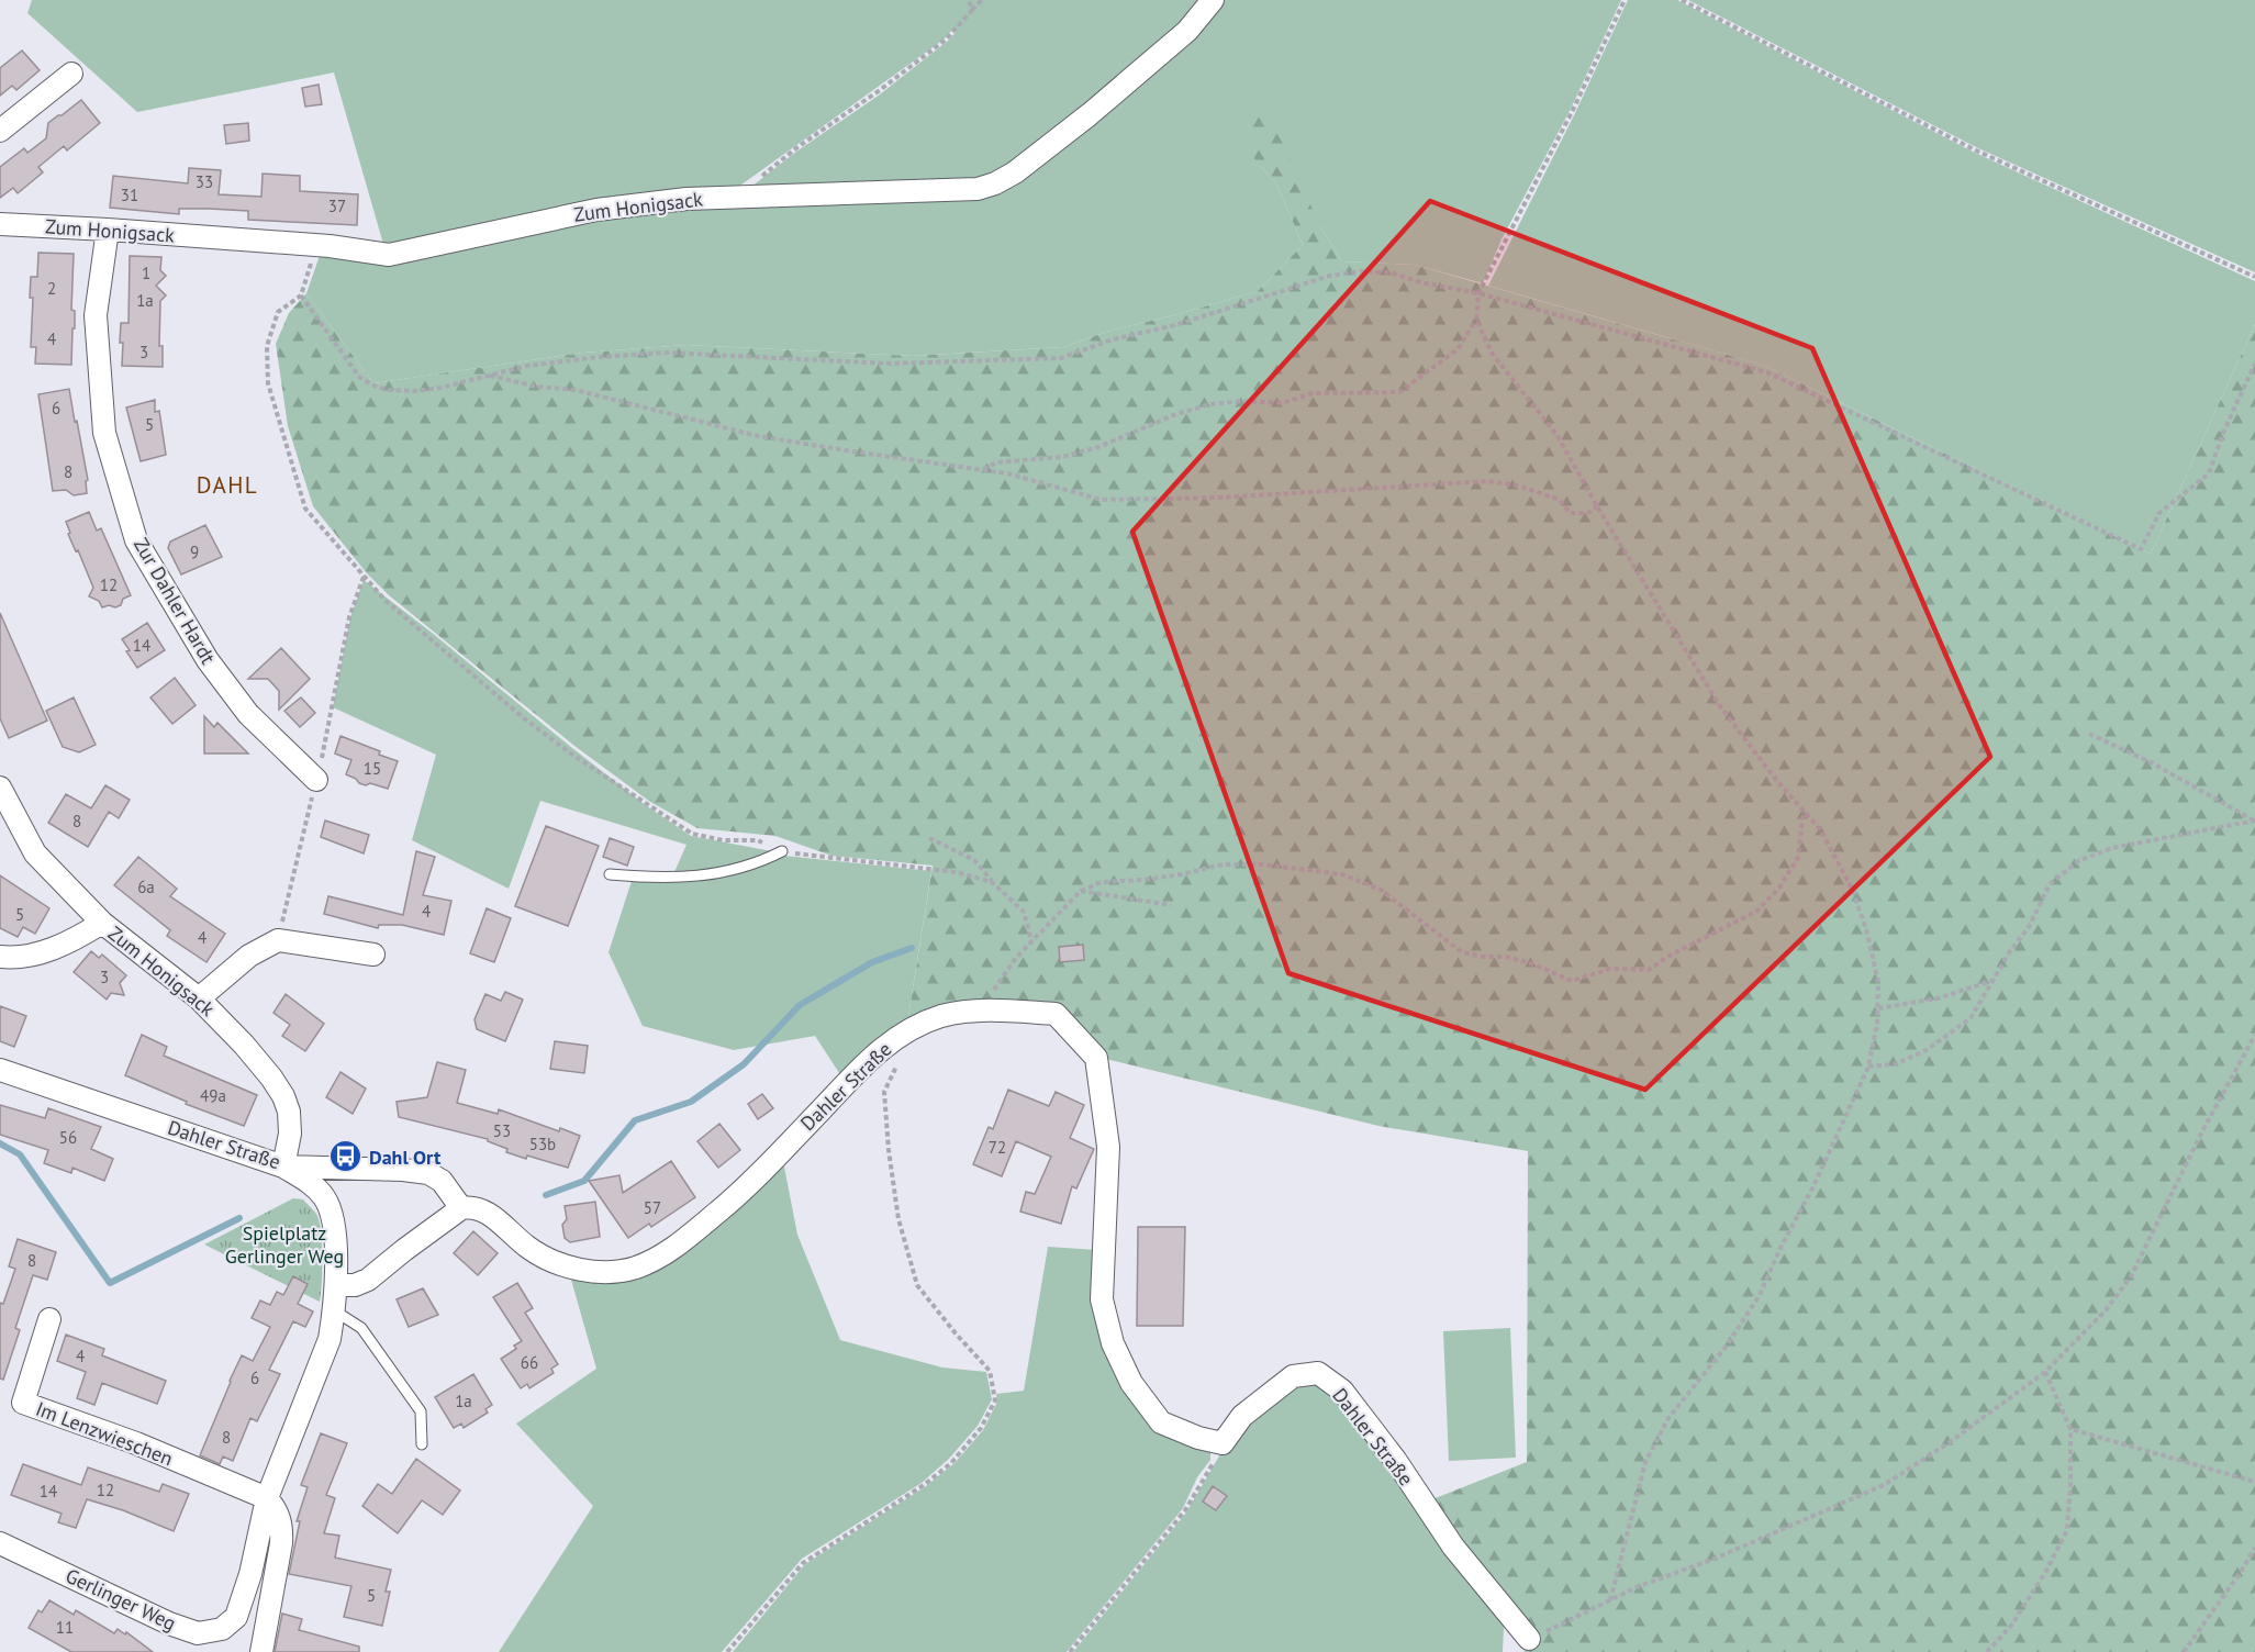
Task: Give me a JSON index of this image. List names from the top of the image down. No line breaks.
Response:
{"streets":{"street":["Zum Honigsack","Zur Dahler Hardt","Dahler Straße","Im Lenzwieschen","Gerlinger Weg"]},"crossings":[["Zum Honigsack","Zur Dahler Hardt"],["Zum Honigsack","Dahler Straße"],["Zum Honigsack","Gerlinger Weg"],["Dahler Straße","Gerlinger Weg"],["Im Lenzwieschen","Gerlinger Weg"]],"districts":["DAHL"],"parks":["Spielplatz Gerlinger Weg"],"places":{"bus stop":["Dahl Ort"]},"house_numbers":["33","31","37","1","2","1a","4","3","6","5","8","9","12","14","15","8","6a","4","5","4","3","49a","53","56","53b","72","57","8","4","66","6","1a","8","12","14","5","11"]}
